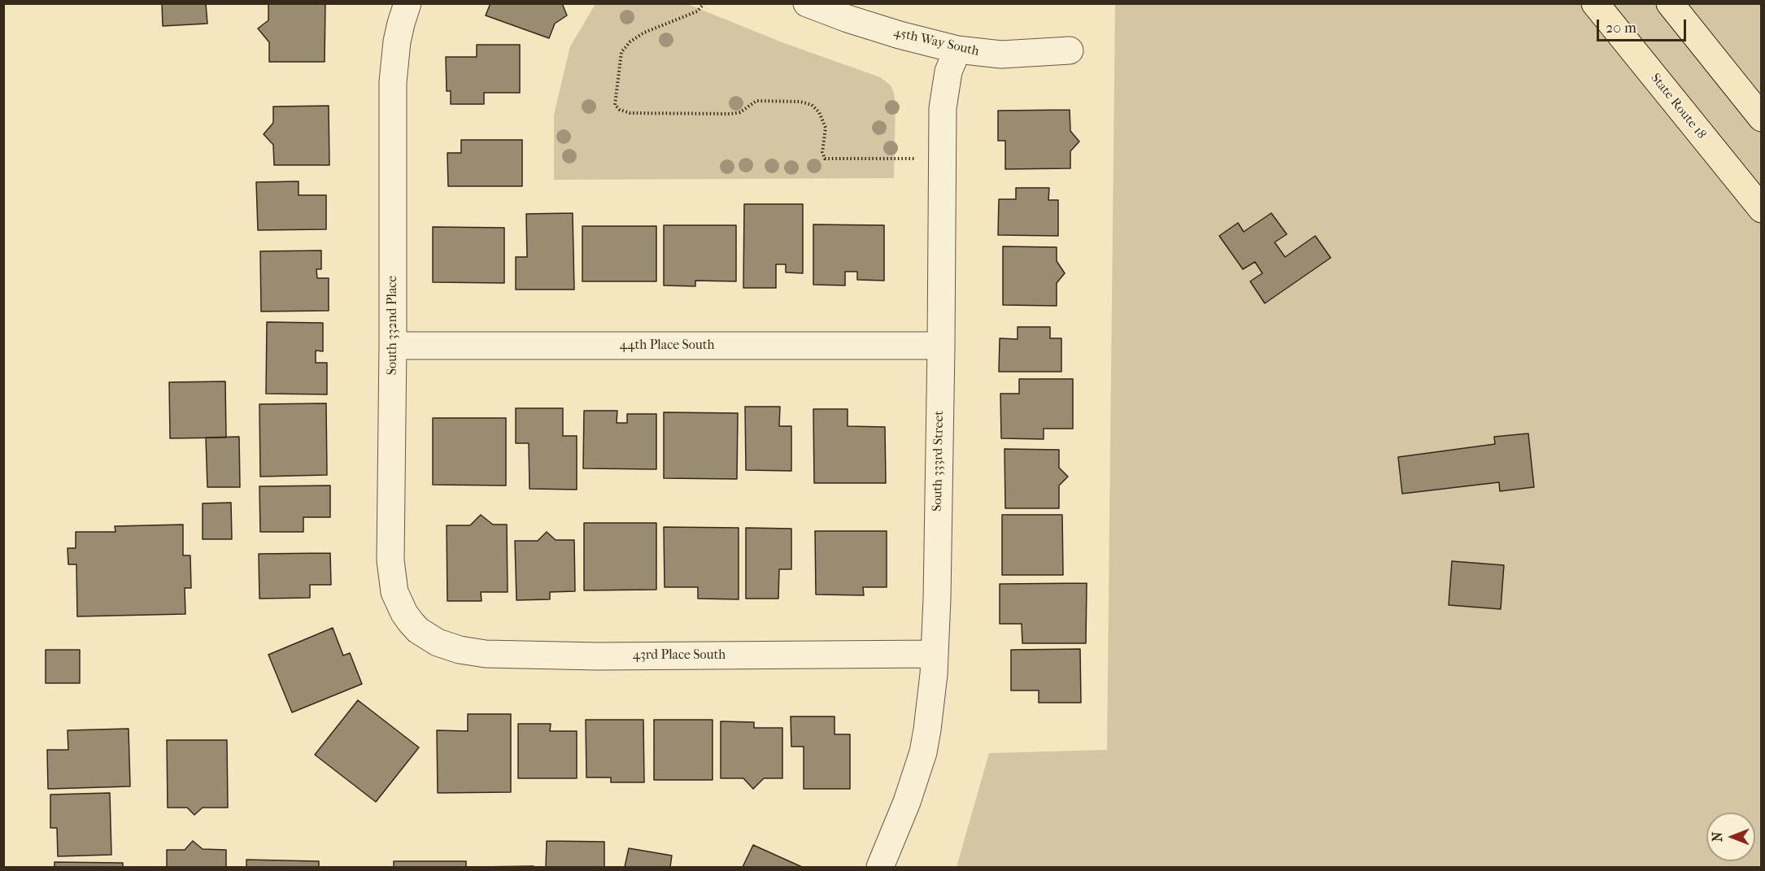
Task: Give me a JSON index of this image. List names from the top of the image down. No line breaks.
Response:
{"streets":{"highway":["State Route 18"],"street":["45th Way South","South 332nd Place","44th Place South","South 333rd Street","43rd Place South"]},"crossings":[["45th Way South","South 333rd Street"],["South 332nd Place","44th Place South"],["South 332nd Place","43rd Place South"],["44th Place South","South 333rd Street"],["South 333rd Street","43rd Place South"]],"scale_bar":"20 m","north":"left"}
